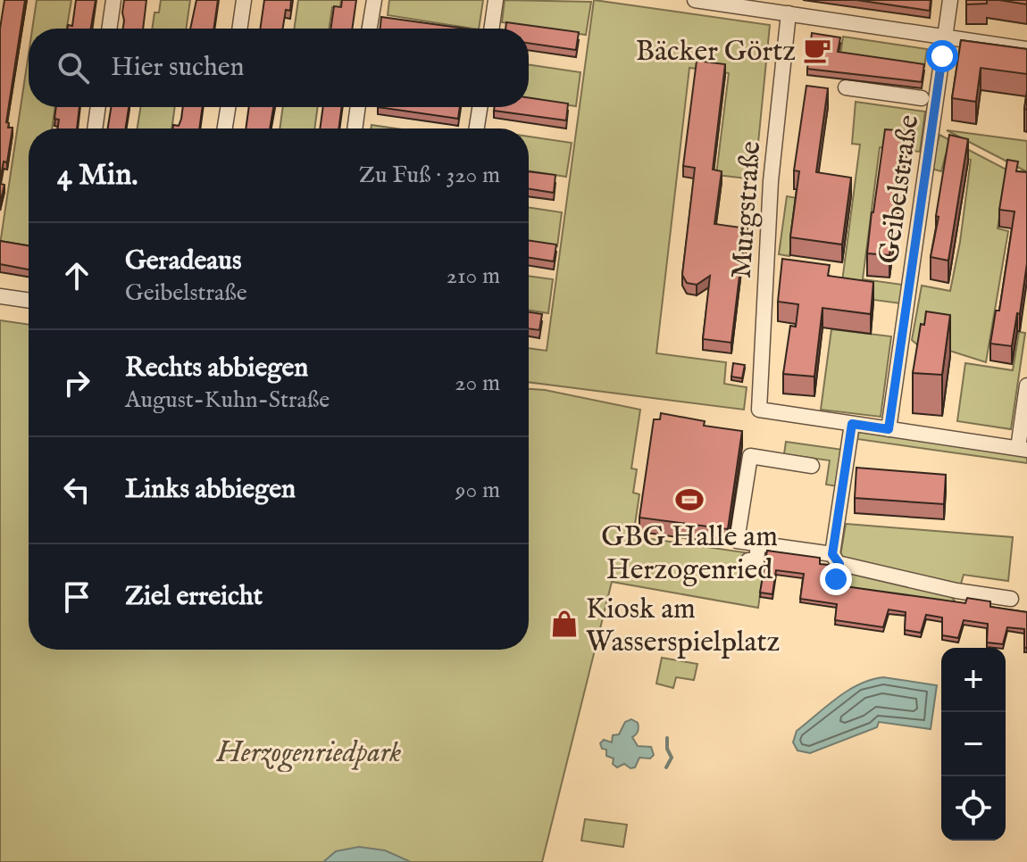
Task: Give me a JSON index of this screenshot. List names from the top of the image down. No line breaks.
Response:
{"streets":{"street":["Geibelstraße","Murgstraße"]},"parks":["Herzogenriedpark"],"places":{"cafe":["Bäcker Görtz"],"sports":["GBG Halle am Herzogenried"],"shop":["Kiosk am Wasserspielplatz"]},"page":{"search":"Hier suchen","heading":["4 Min.","Zu Fuß · 320 m"],"list":[["Geradeaus","Geibelstraße","210 m"],["Rechts abbiegen","August-Kuhn-Straße","20 m"],["Links abbiegen","90 m"],"Ziel erreicht"],"map_buttons":["+","−"]}}
